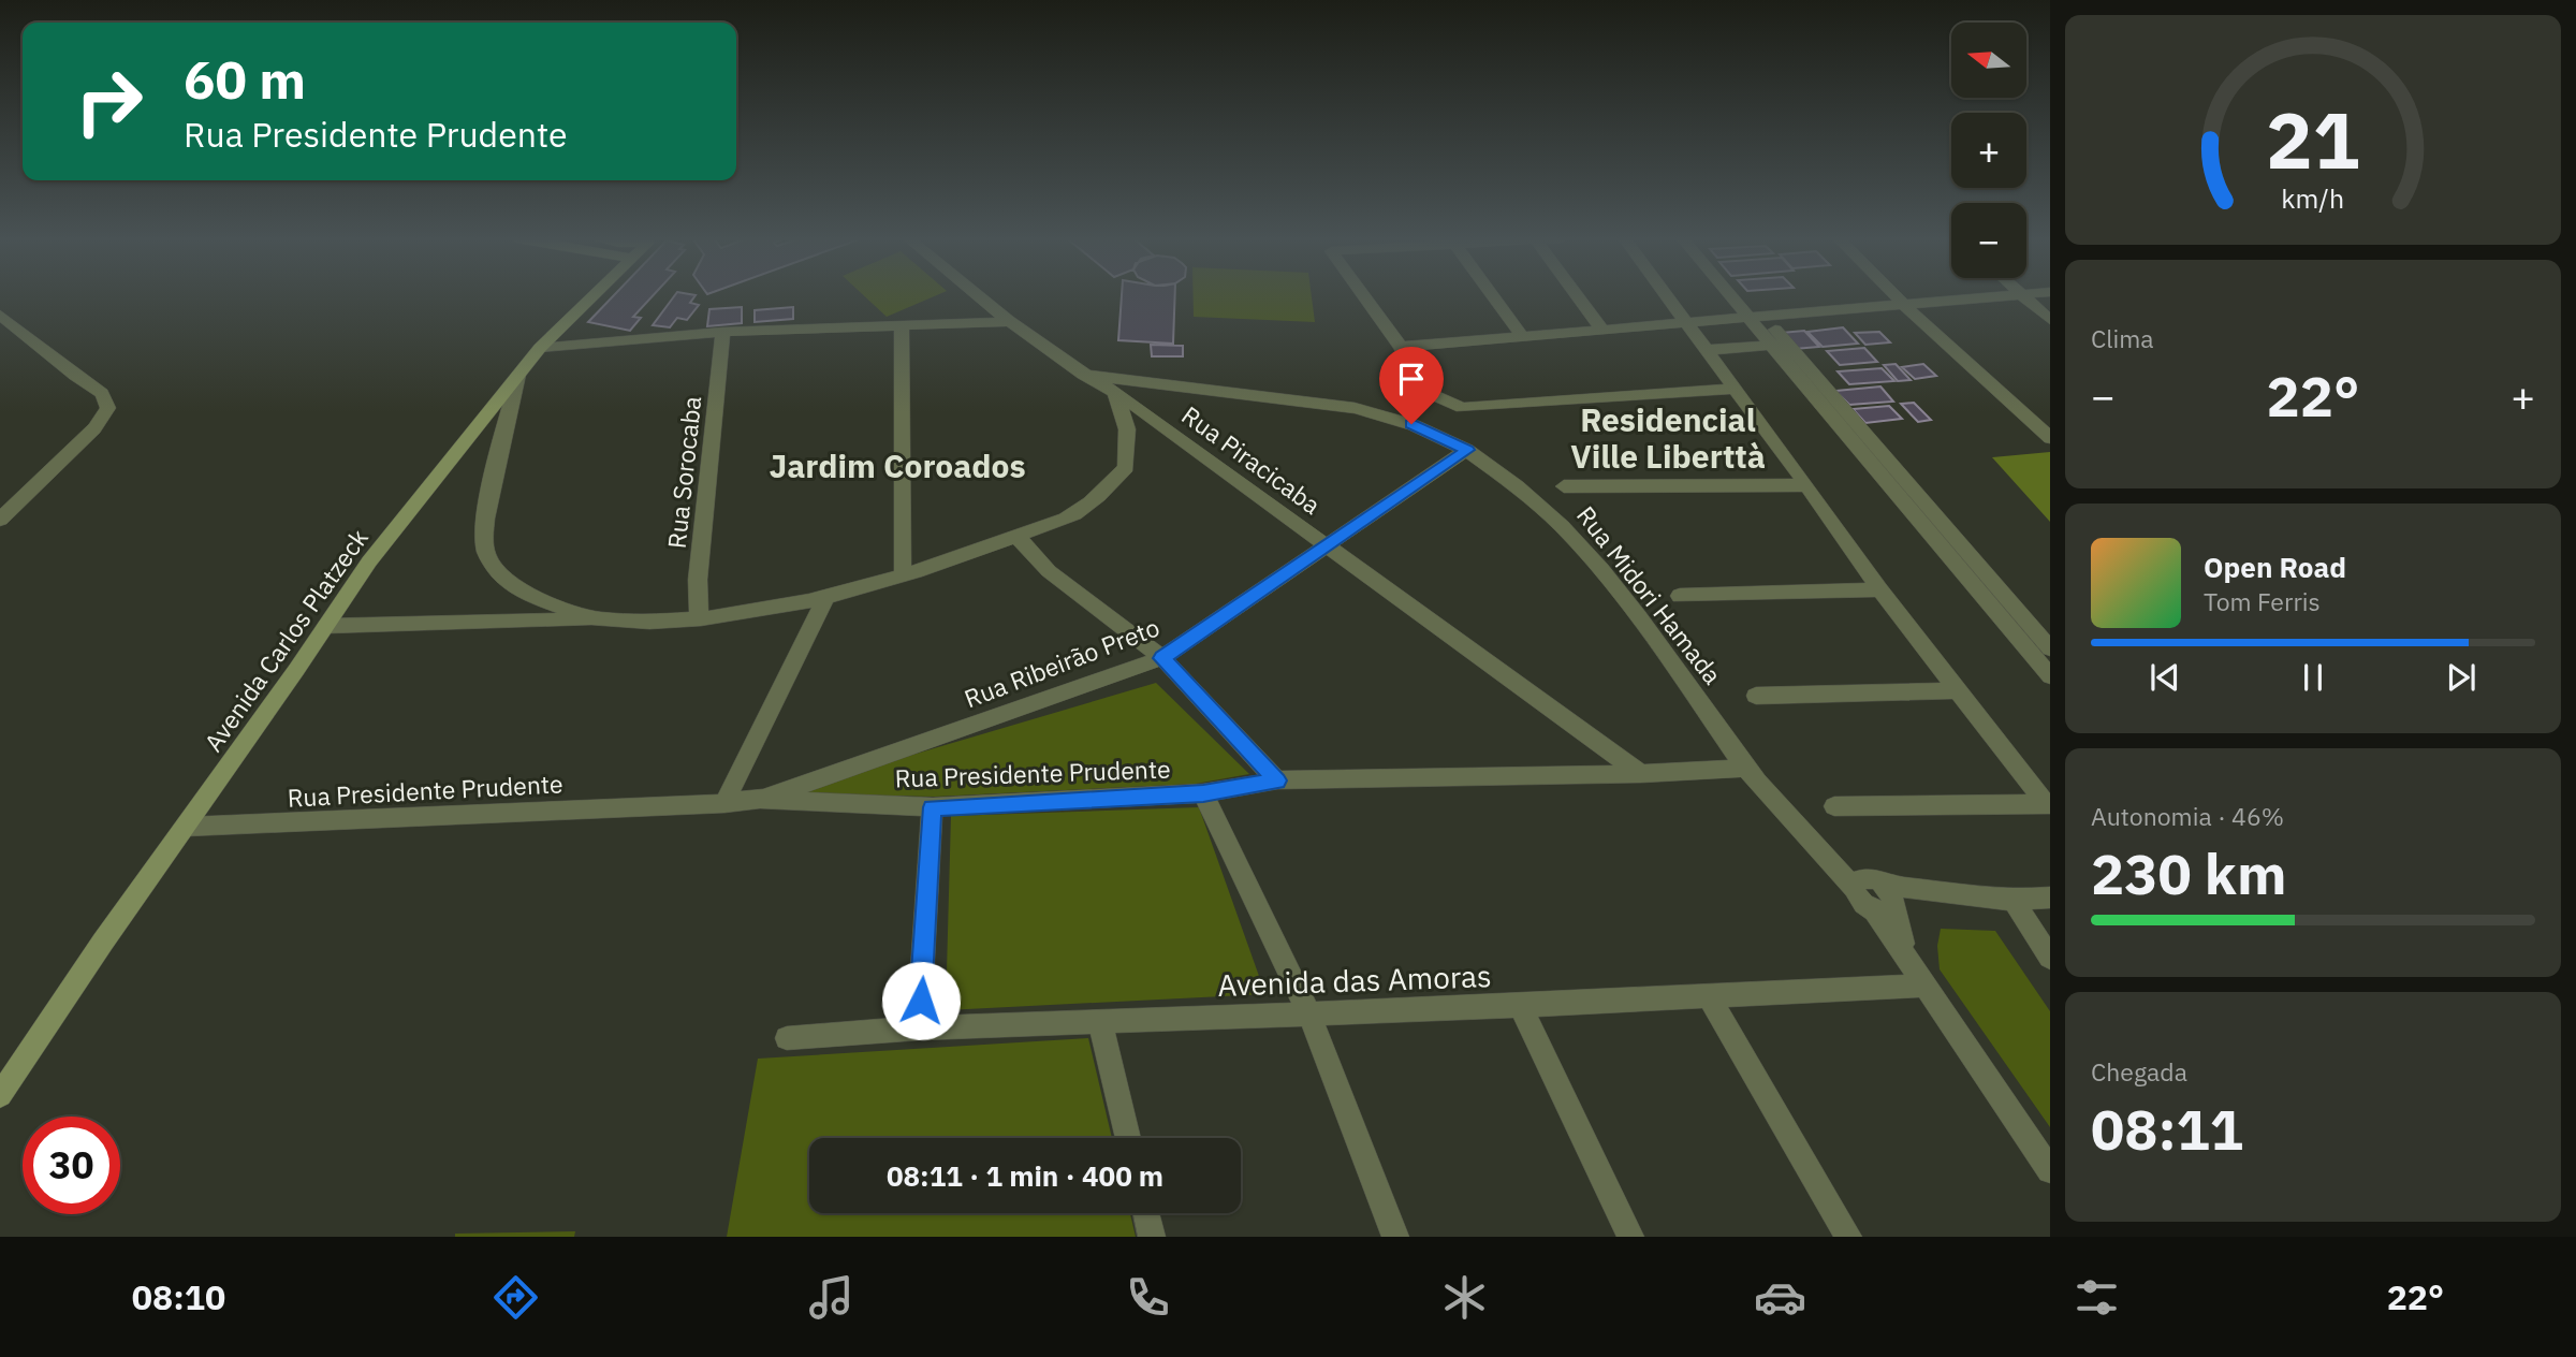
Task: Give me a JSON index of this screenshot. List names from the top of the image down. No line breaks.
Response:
{"streets":{"main road":["Avenida Carlos Platzeck"],"street":["Rua Piracicaba","Rua Sorocaba","Rua Midori Hamada","Rua Ribeirão Preto","Rua Presidente Prudente","Avenida das Amoras"]},"crossings":[["Rua Piracicaba","Rua Midori Hamada"],["Rua Piracicaba","Rua Ribeirão Preto"],["Rua Piracicaba","Rua Presidente Prudente"],["Rua Midori Hamada","Rua Ribeirão Preto"],["Rua Midori Hamada","Rua Presidente Prudente"],["Rua Midori Hamada","Avenida das Amoras"],["Avenida Carlos Platzeck","Rua Presidente Prudente"],["Rua Ribeirão Preto","Rua Presidente Prudente"]],"districts":["Residencial Ville Liberttà","Jardim Coroados"],"north":"left","page":{"map_buttons":["+","−"],"turn":["60 m","Rua Presidente Prudente"],"tile":["Clima",["Autonomia · 46%","230 km"],["Chegada","08:11"]],"heat":["−","22°","+"],"song":["Open Road","Tom Ferris"],"limit":"30","trip":"08:11 · 1 min · 400 m","tabs":["08:10","22°"],"gauge":["21","km/h"]}}
